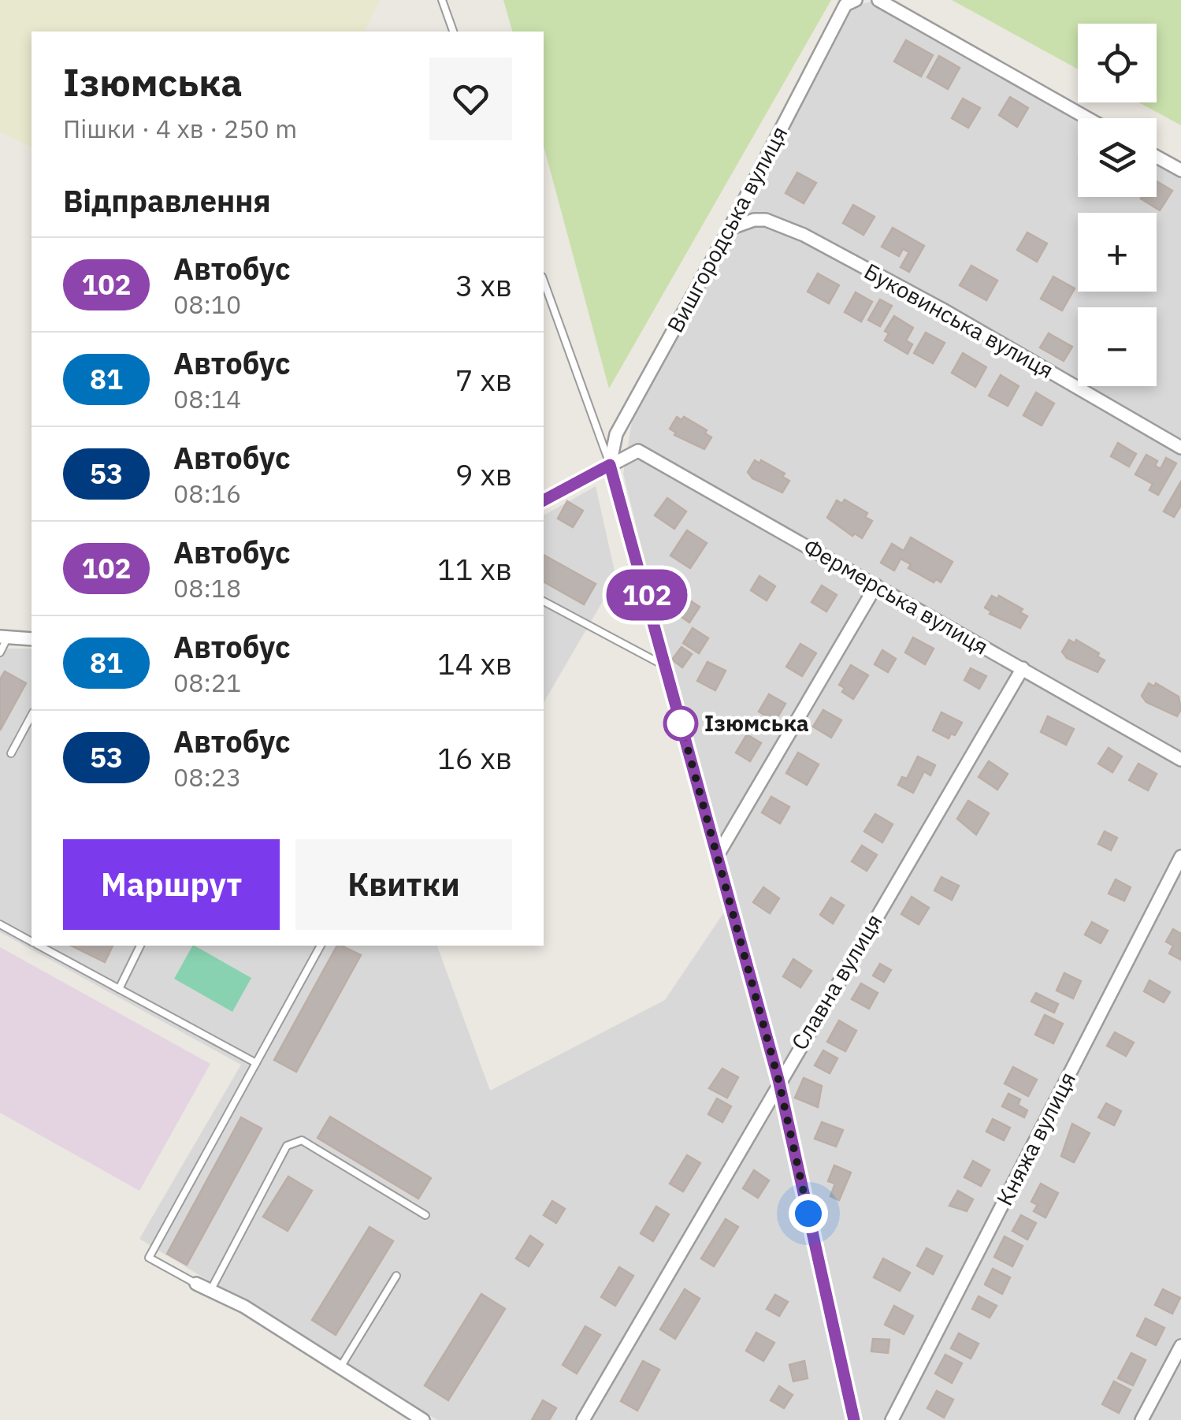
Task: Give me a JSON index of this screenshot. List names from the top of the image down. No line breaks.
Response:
{"streets":{"street":["Вишгородська вулиця","Буковинська вулиця","Фермерська вулиця","Славна вулиця","Княжа вулиця"]},"crossings":[["Вишгородська вулиця","Буковинська вулиця"],["Вишгородська вулиця","Фермерська вулиця"],["Фермерська вулиця","Славна вулиця"]],"places":["Ізюмська"],"lines":["bus line 102"],"page":{"on_map":"102","map_buttons":["+","−"],"heading":[["Ізюмська","Пішки · 4 хв · 250 m"],"Відправлення"],"list":[{"mark":"102","name":"Автобус","note":"08:10","value":"3 хв"},{"mark":"81","name":"Автобус","note":"08:14","value":"7 хв"},{"mark":"53","name":"Автобус","note":"08:16","value":"9 хв"},{"mark":"102","name":"Автобус","note":"08:18","value":"11 хв"},{"mark":"81","name":"Автобус","note":"08:21","value":"14 хв"},{"mark":"53","name":"Автобус","note":"08:23","value":"16 хв"}],"buttons":["Маршрут","Квитки"]}}
